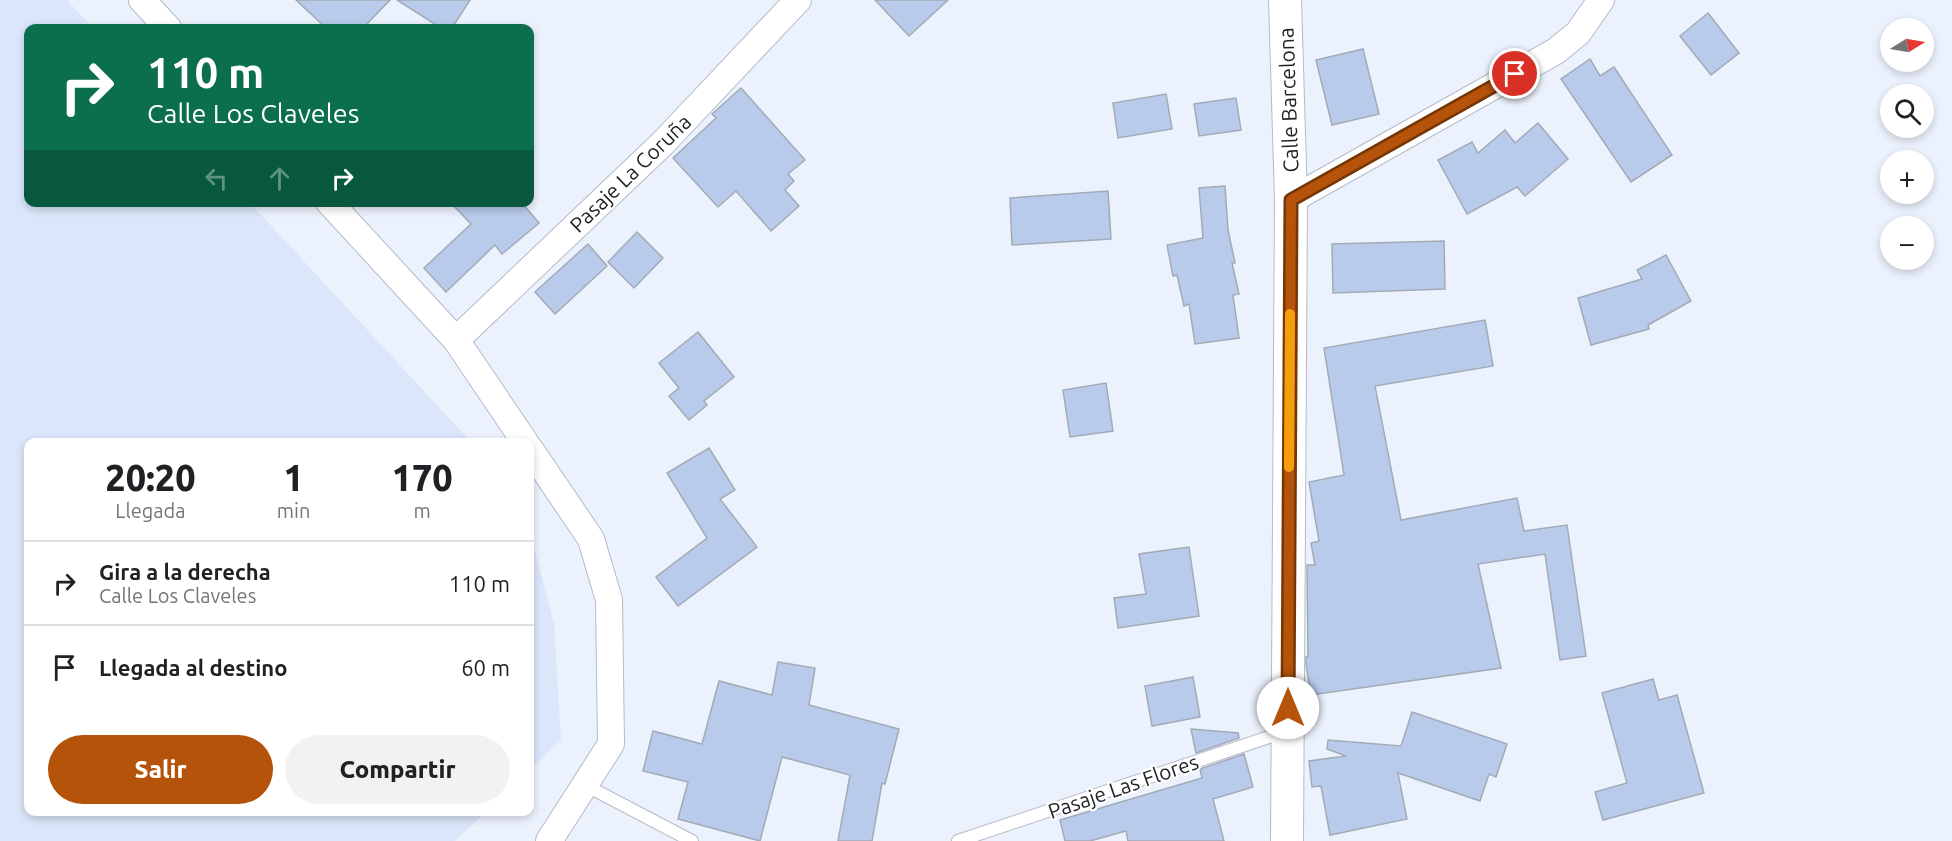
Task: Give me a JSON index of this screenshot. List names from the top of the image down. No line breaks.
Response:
{"streets":{"street":["Calle Barcelona","Pasaje La Coruña"],"lane":["Pasaje Las Flores"]},"crossings":[["Calle Barcelona","Pasaje Las Flores"]],"north":"right","page":{"map_buttons":["+","−"],"turn":["110 m","Calle Los Claveles"],"eta":["20:20","Llegada","1","min","170","m"],"list":[{"name":"Gira a la derecha","note":"Calle Los Claveles","value":"110 m"},{"name":"Llegada al destino","value":"60 m"}],"buttons":["Salir","Compartir"]}}
